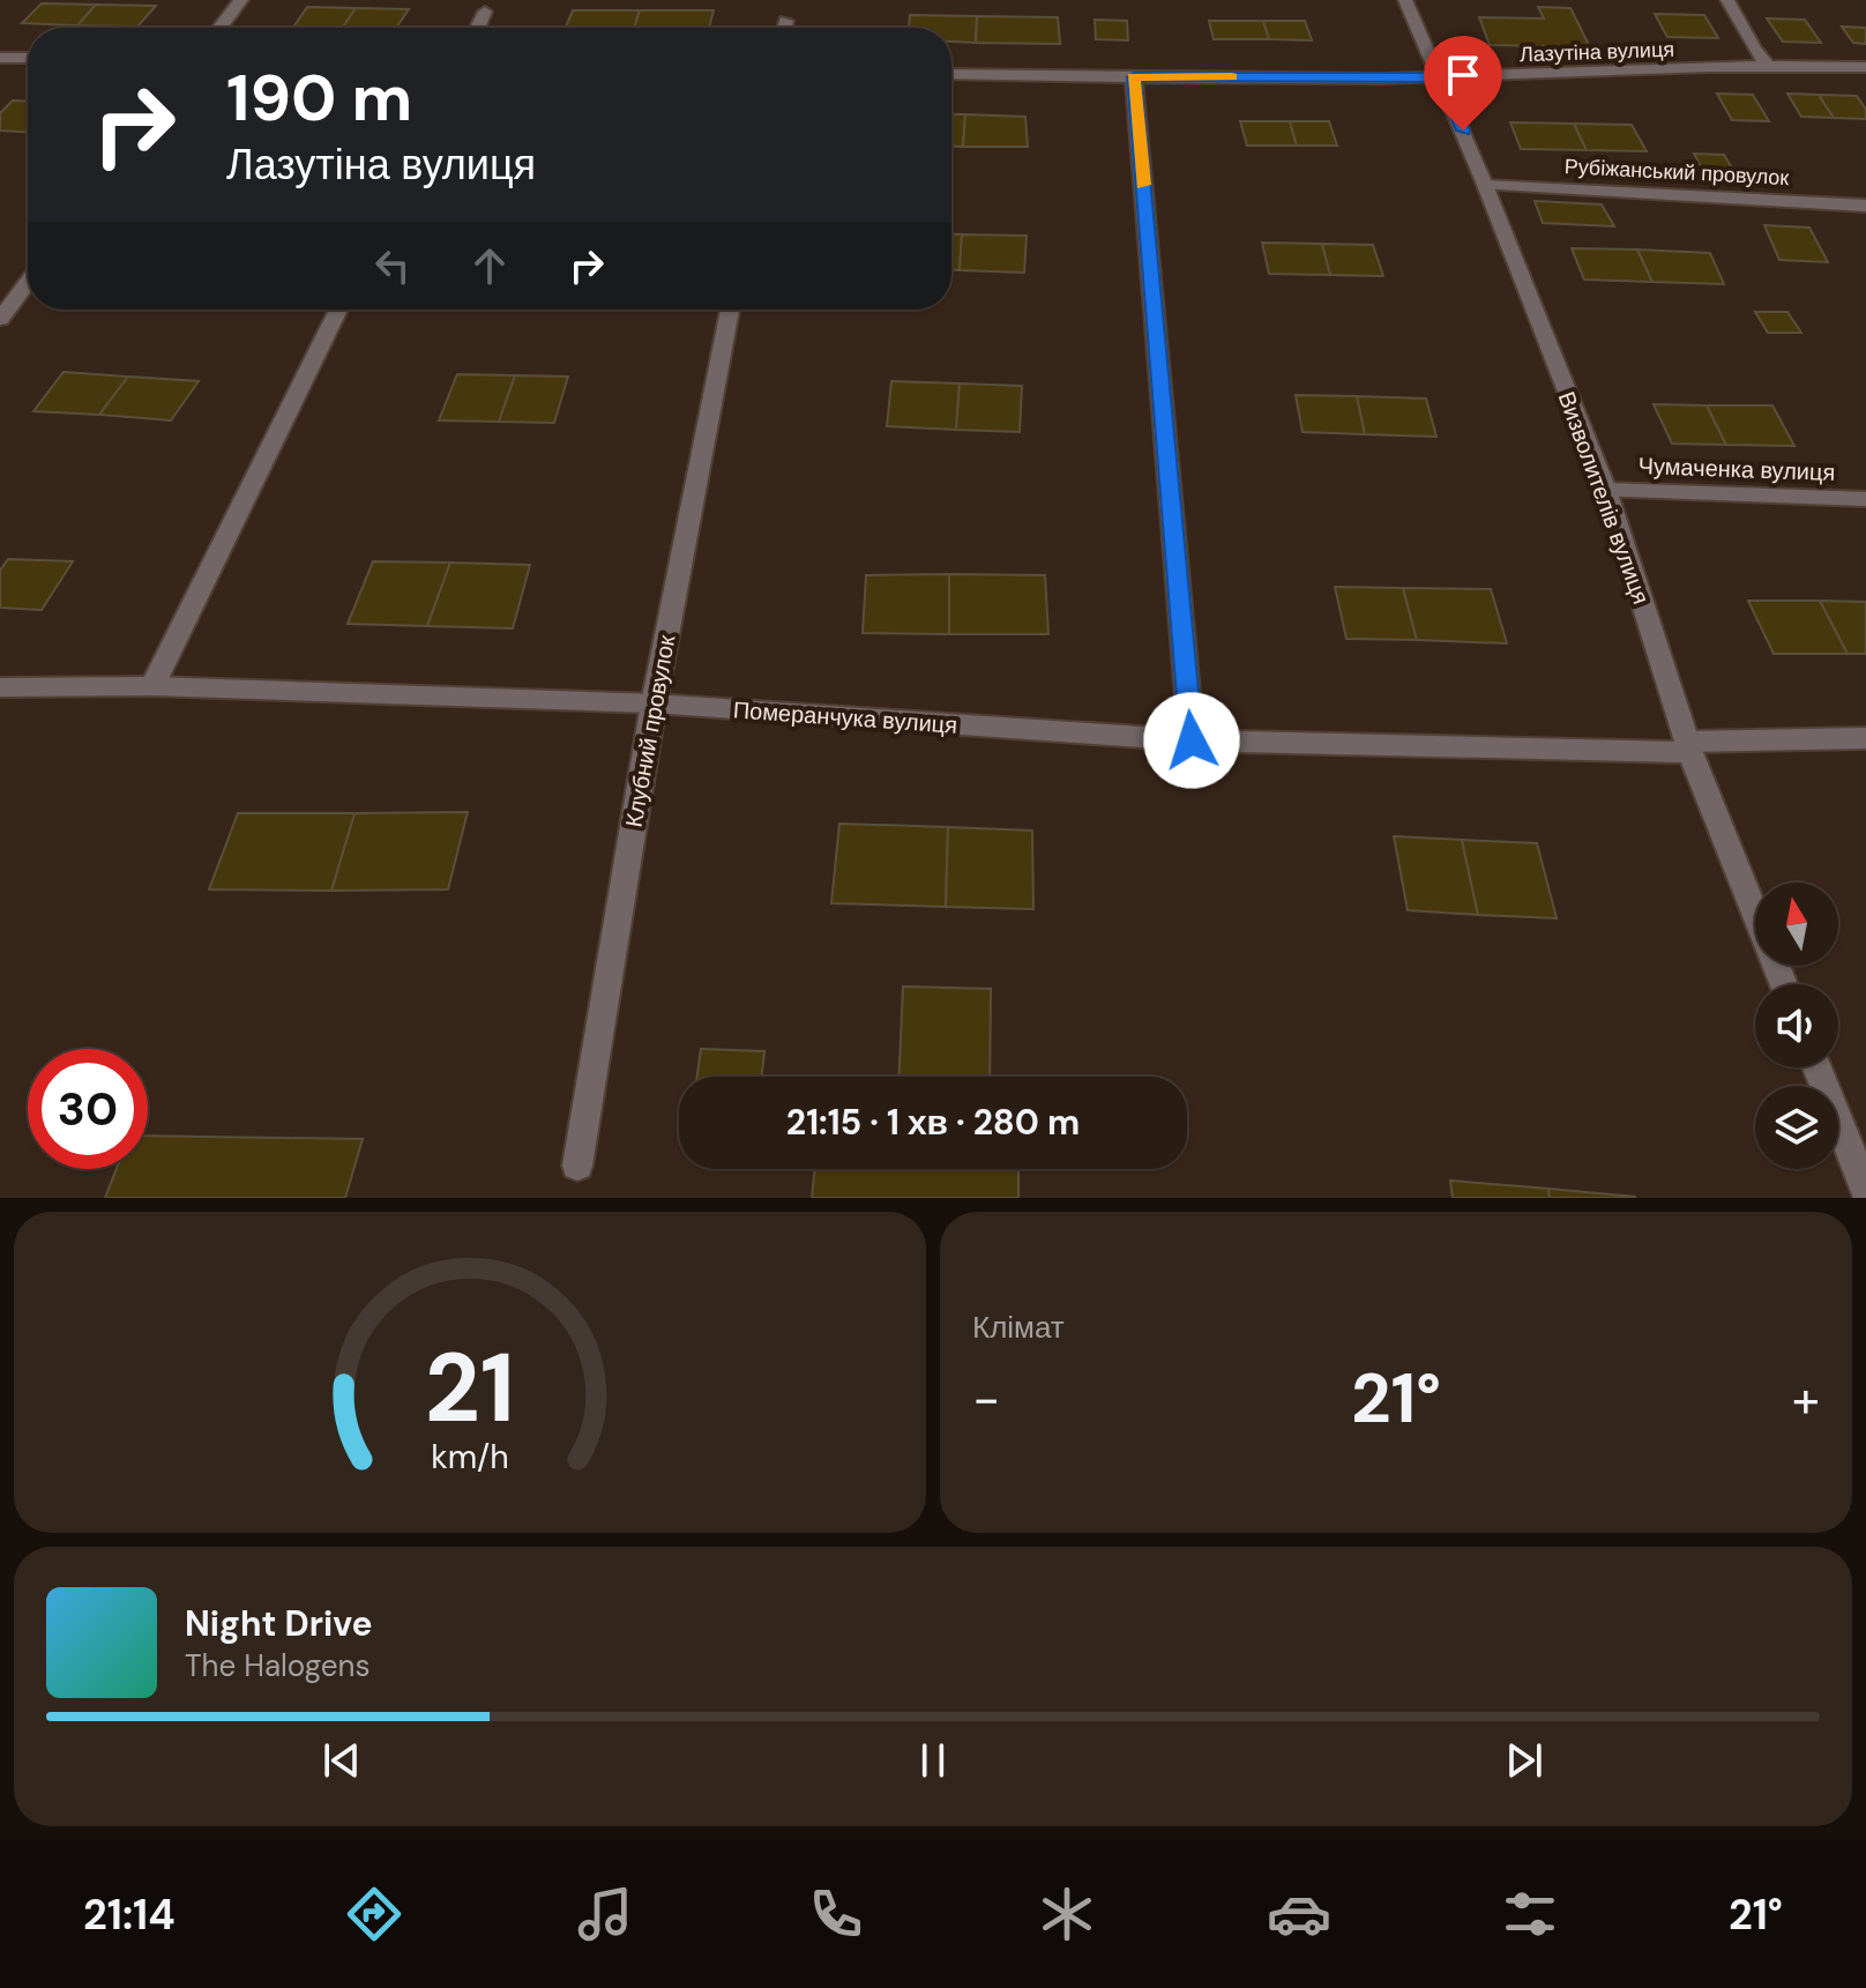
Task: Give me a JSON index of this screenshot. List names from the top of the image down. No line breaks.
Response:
{"streets":{"street":["Лазутіна вулиця","Рубіжанський провулок","Чумаченка вулиця","Визволителів вулиця","Померанчука вулиця","Клубний провулок"]},"crossings":[["Лазутіна вулиця","Визволителів вулиця"],["Рубіжанський провулок","Визволителів вулиця"],["Чумаченка вулиця","Визволителів вулиця"],["Визволителів вулиця","Померанчука вулиця"],["Померанчука вулиця","Клубний провулок"]],"north":"top","page":{"turn":["190 m","Лазутіна вулиця"],"limit":"30","trip":"21:15 · 1 хв · 280 m","tile":"Клімат","heat":["−","21°","+"],"song":["Night Drive","The Halogens"],"tabs":["21:14","21°"],"gauge":["21","km/h"]}}
